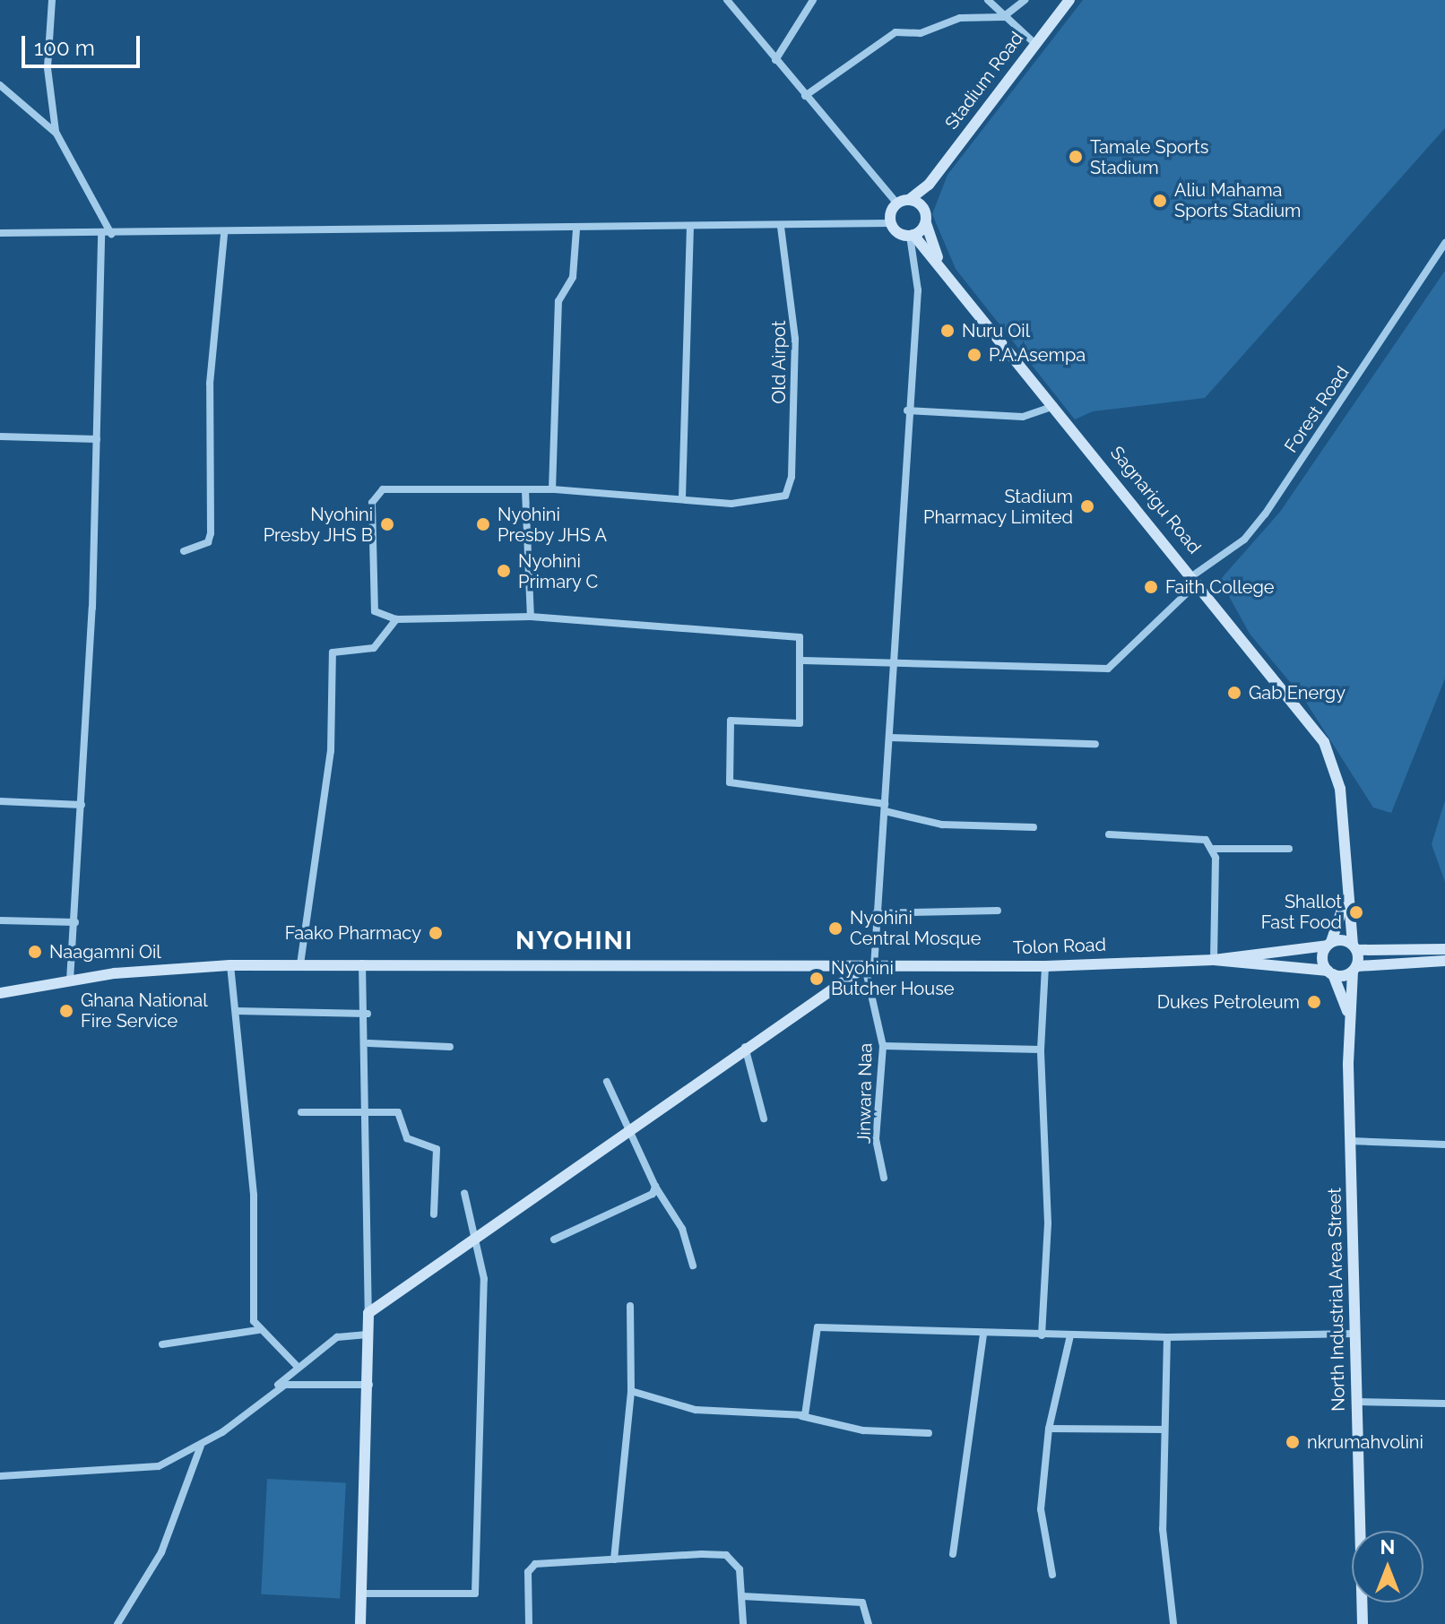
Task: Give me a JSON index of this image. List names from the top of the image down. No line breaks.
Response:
{"streets":{"main road":["Stadium Road","Sagnarigu Road","Tolon Road","North Industrial Area Street"],"street":["Old Airpot","Forest Road","Jinwara Naa"]},"crossings":[["Stadium Road","Sagnarigu Road"],["Stadium Road","Jinwara Naa"],["Forest Road","Sagnarigu Road"],["Forest Road","Jinwara Naa"],["Sagnarigu Road","Jinwara Naa"],["Sagnarigu Road","North Industrial Area Street"],["Tolon Road","Jinwara Naa"]],"districts":["NYOHINI"],"places":["Tamale Sports Stadium","Aliu Mahama Sports Stadium","Nuru Oil","P.A.Asempa","Stadium Pharmacy Limited","Nyohini Presby JHS B","Nyohini Presby JHS A","Nyohini Primary C","Faith College","Gab Energy","Shallot Fast Food","Nyohini Central Mosque","Faako Pharmacy","Naagamni Oil","Nyohini Butcher House","Dukes Petroleum","Ghana National Fire Service","nkrumahvolini"],"scale_bar":"100 m","north":"top"}
